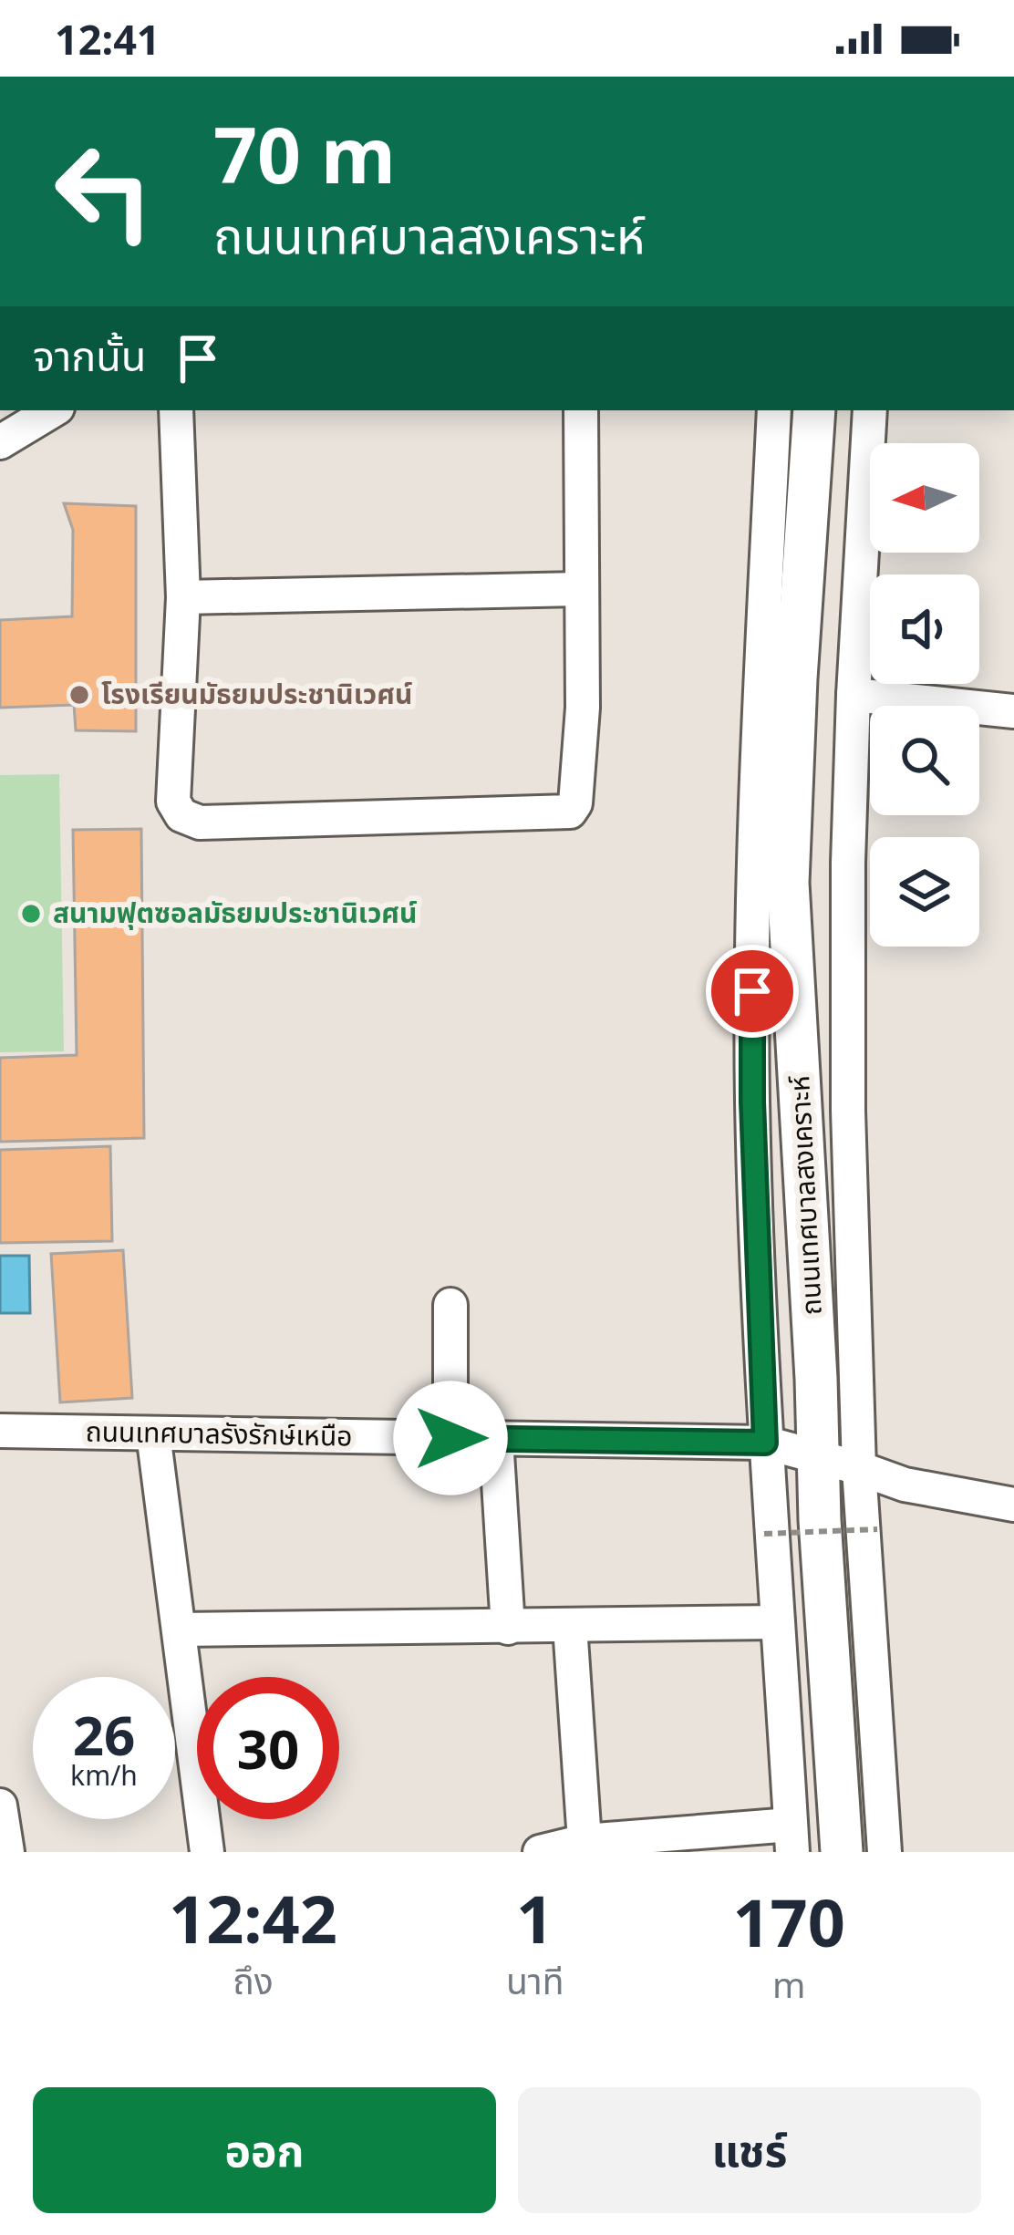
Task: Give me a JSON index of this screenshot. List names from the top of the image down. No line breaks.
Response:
{"streets":{"street":["ถนนเทศบาลสงเคราะห์","ถนนเทศบาลรังรักษ์เหนือ"]},"crossings":[["ถนนเทศบาลสงเคราะห์","ถนนเทศบาลรังรักษ์เหนือ"]],"places":["โรงเรียนมัธยมประชานิเวศน์","สนามฟุตซอลมัธยมประชานิเวศน์"],"north":"left","page":{"status":"12:41","turn":["70 m","ถนนเทศบาลสงเคราะห์"],"then":"จากนั้น","speed":"26 km/h","limit":"30","eta":["12:42","ถึง","1","นาที","170","m"],"buttons":["ออก","แชร์"]}}
